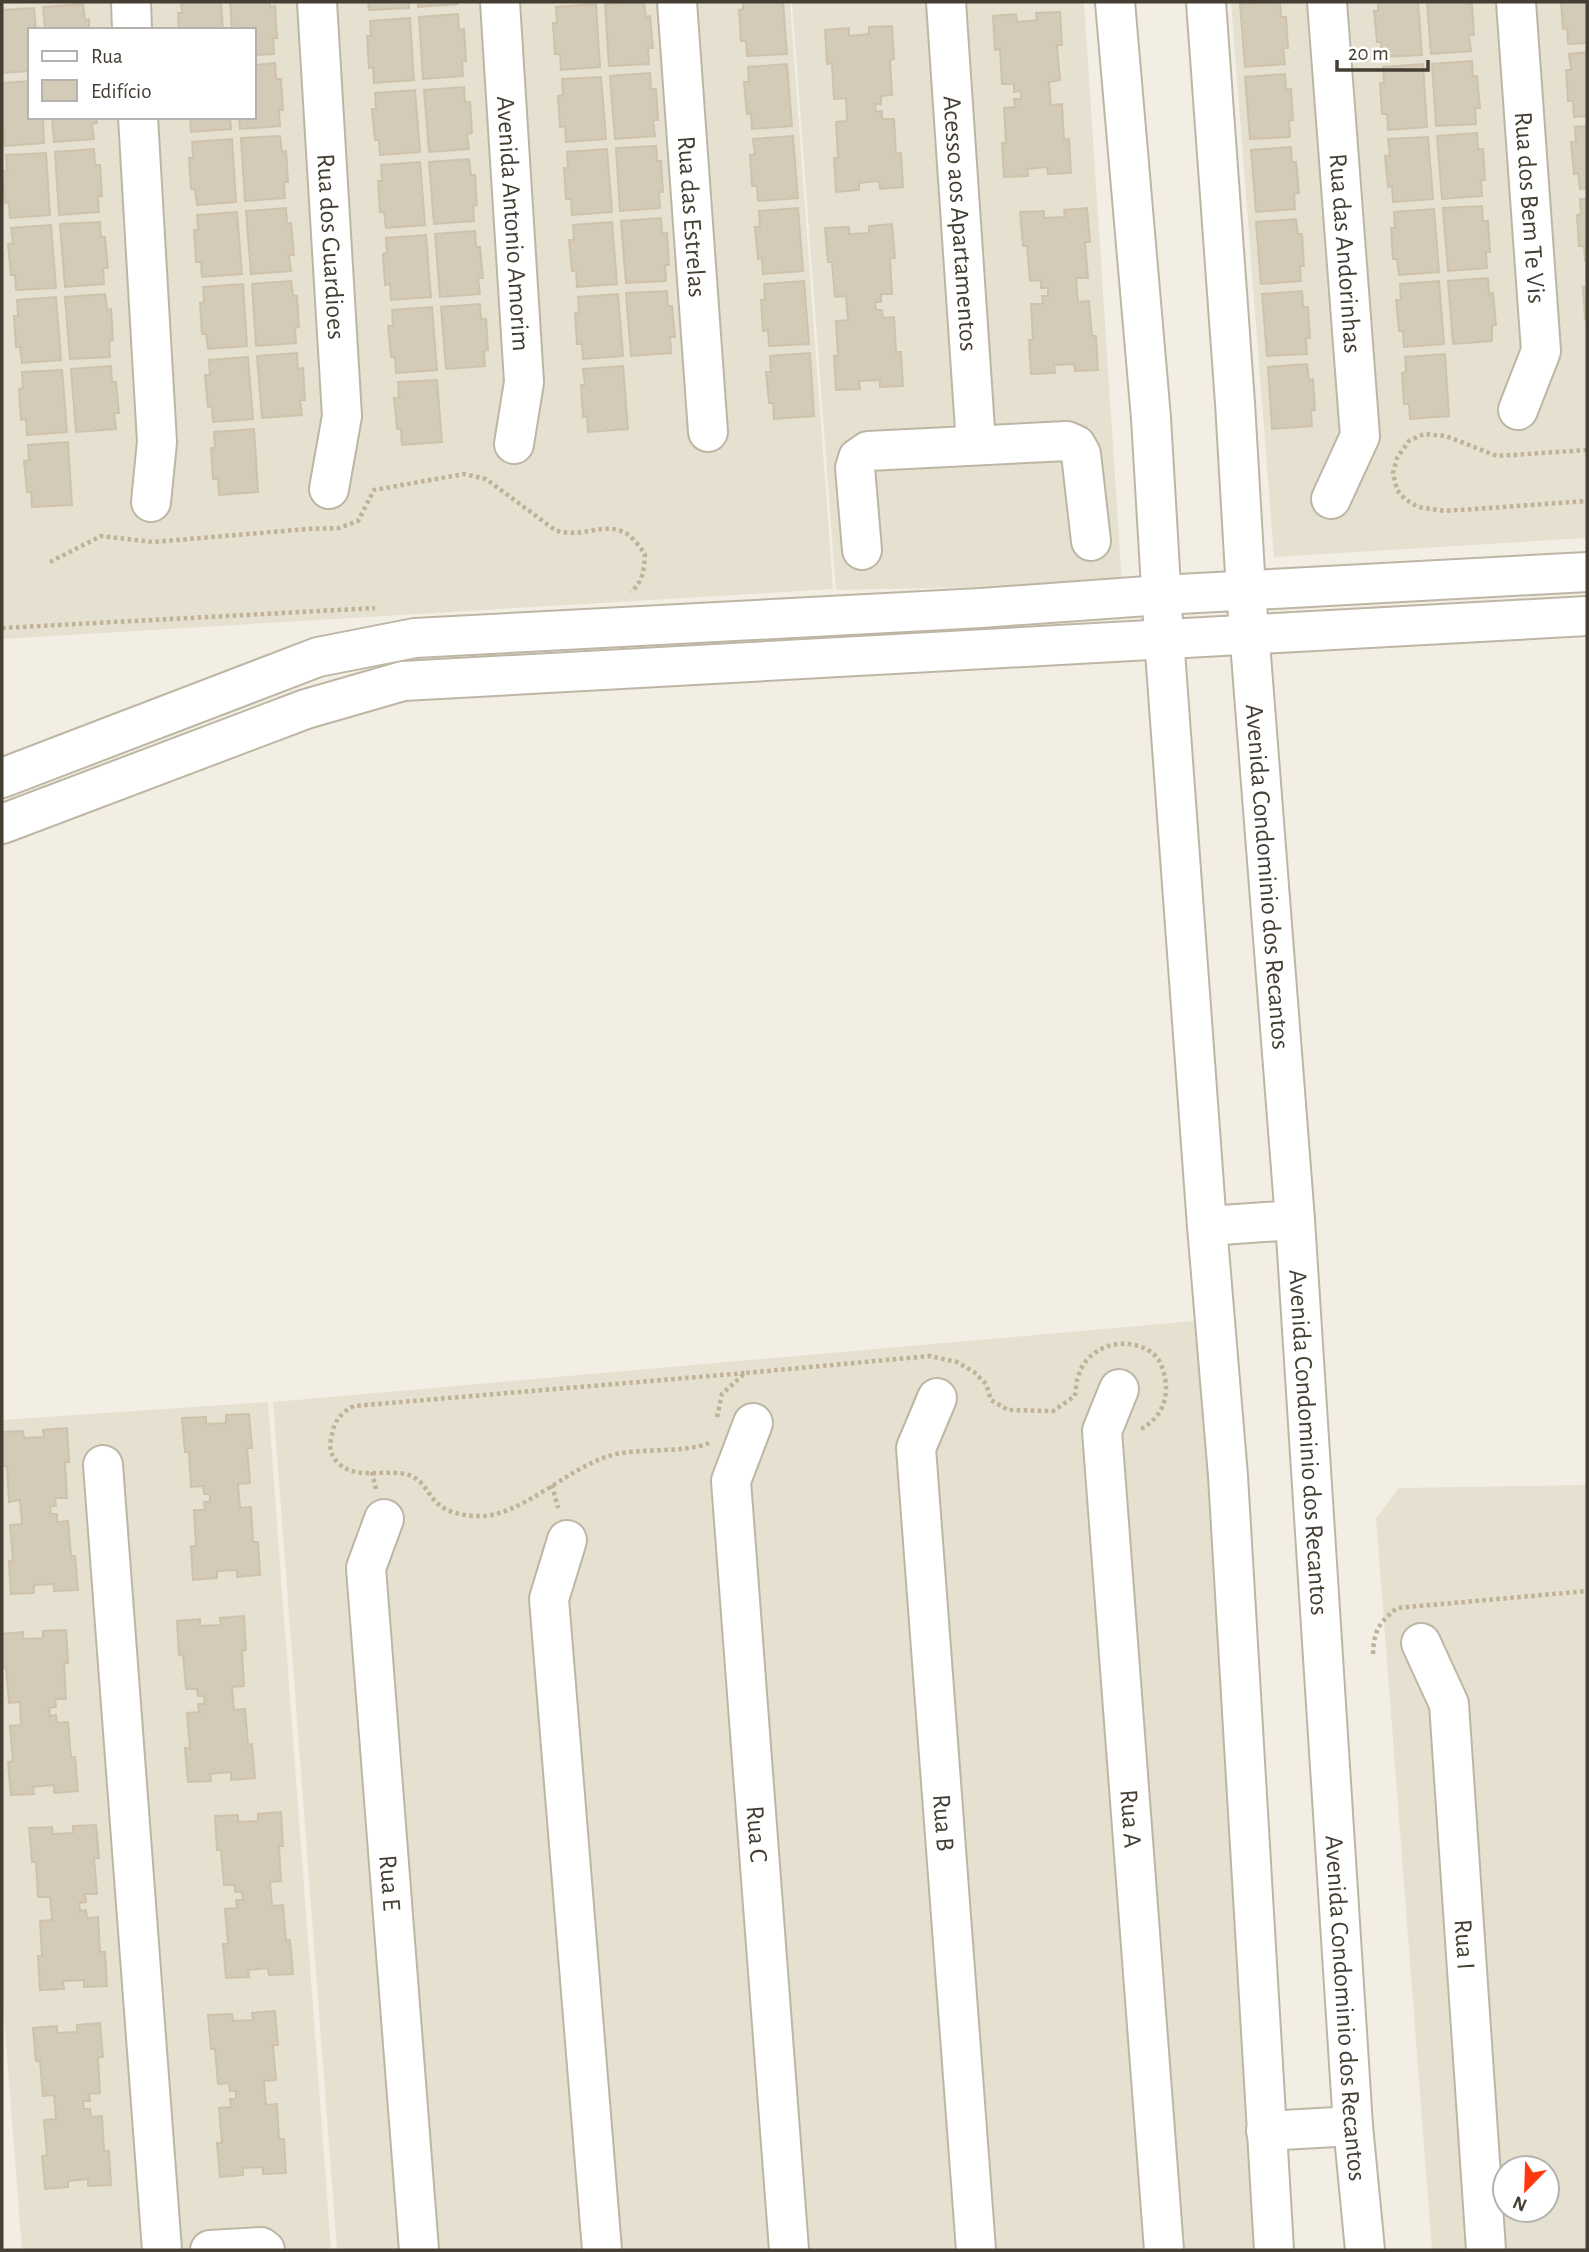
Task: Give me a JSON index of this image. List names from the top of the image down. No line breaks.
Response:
{"streets":{"street":["Rua dos Bem Te Vis","Rua das Estrelas","Avenida Antonio Amorim","Acesso aos Apartamentos","Rua dos Guardioes","Rua das Andorinhas","Avenida Condominio dos Recantos","Rua A","Rua B","Rua C","Rua E","Rua I"]},"legend":["Rua","Edifício"],"scale_bar":"20 m","north":"bottom left"}
